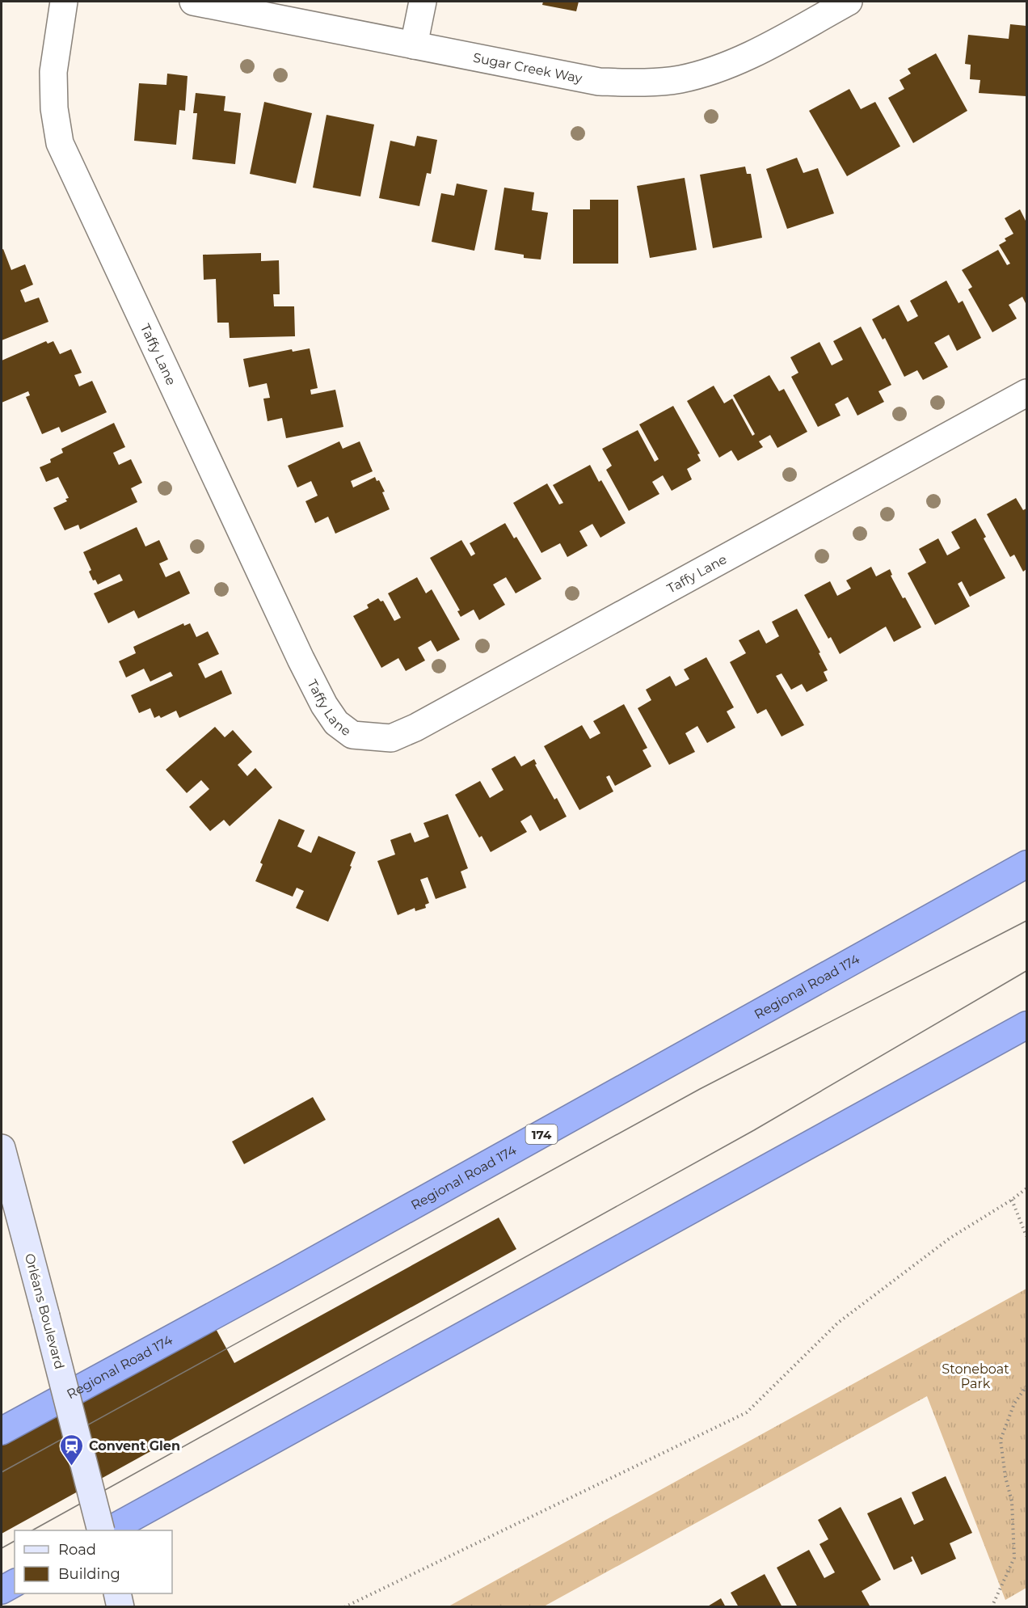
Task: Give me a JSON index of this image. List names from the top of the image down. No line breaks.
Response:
{"streets":{"highway":["Regional Road 174","174"],"main road":["Orléans Boulevard"],"street":["Sugar Creek Way","Taffy Lane"]},"parks":["Stoneboat Park"],"places":{"station":["Convent Glen"]},"legend":["Road","Building"]}
